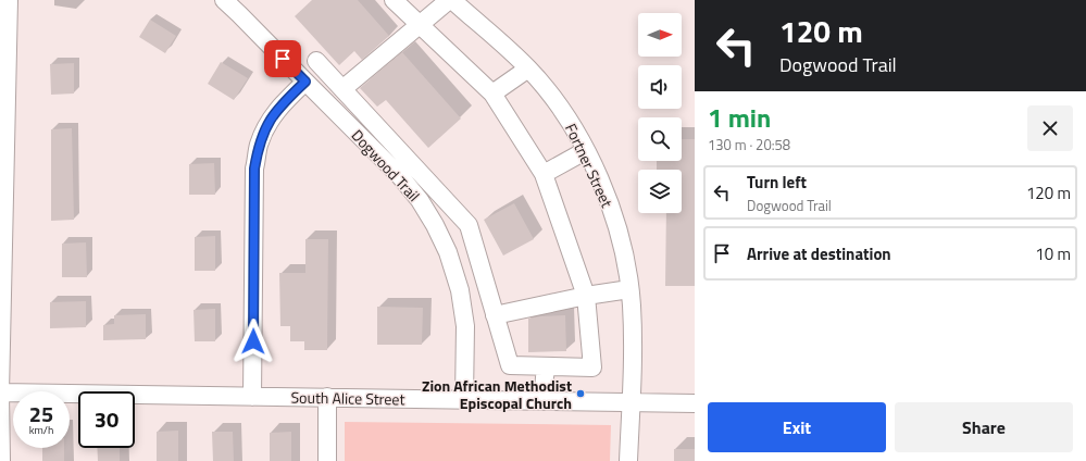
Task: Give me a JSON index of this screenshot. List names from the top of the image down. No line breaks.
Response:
{"streets":{"street":["Dogwood Trail","Fortner Street","South Alice Street"]},"crossings":[["Dogwood Trail","South Alice Street"],["Fortner Street","South Alice Street"]],"places":["Zion African Methodist Episcopal Church"],"north":"right","page":{"turn":["120 m","Dogwood Trail"],"heading":["1 min","130 m · 20:58"],"list":[{"name":"Turn left","note":"Dogwood Trail","value":"120 m"},{"name":"Arrive at destination","value":"10 m"}],"speed":"25 km/h","limit":"30","buttons":["Exit","Share"]}}
